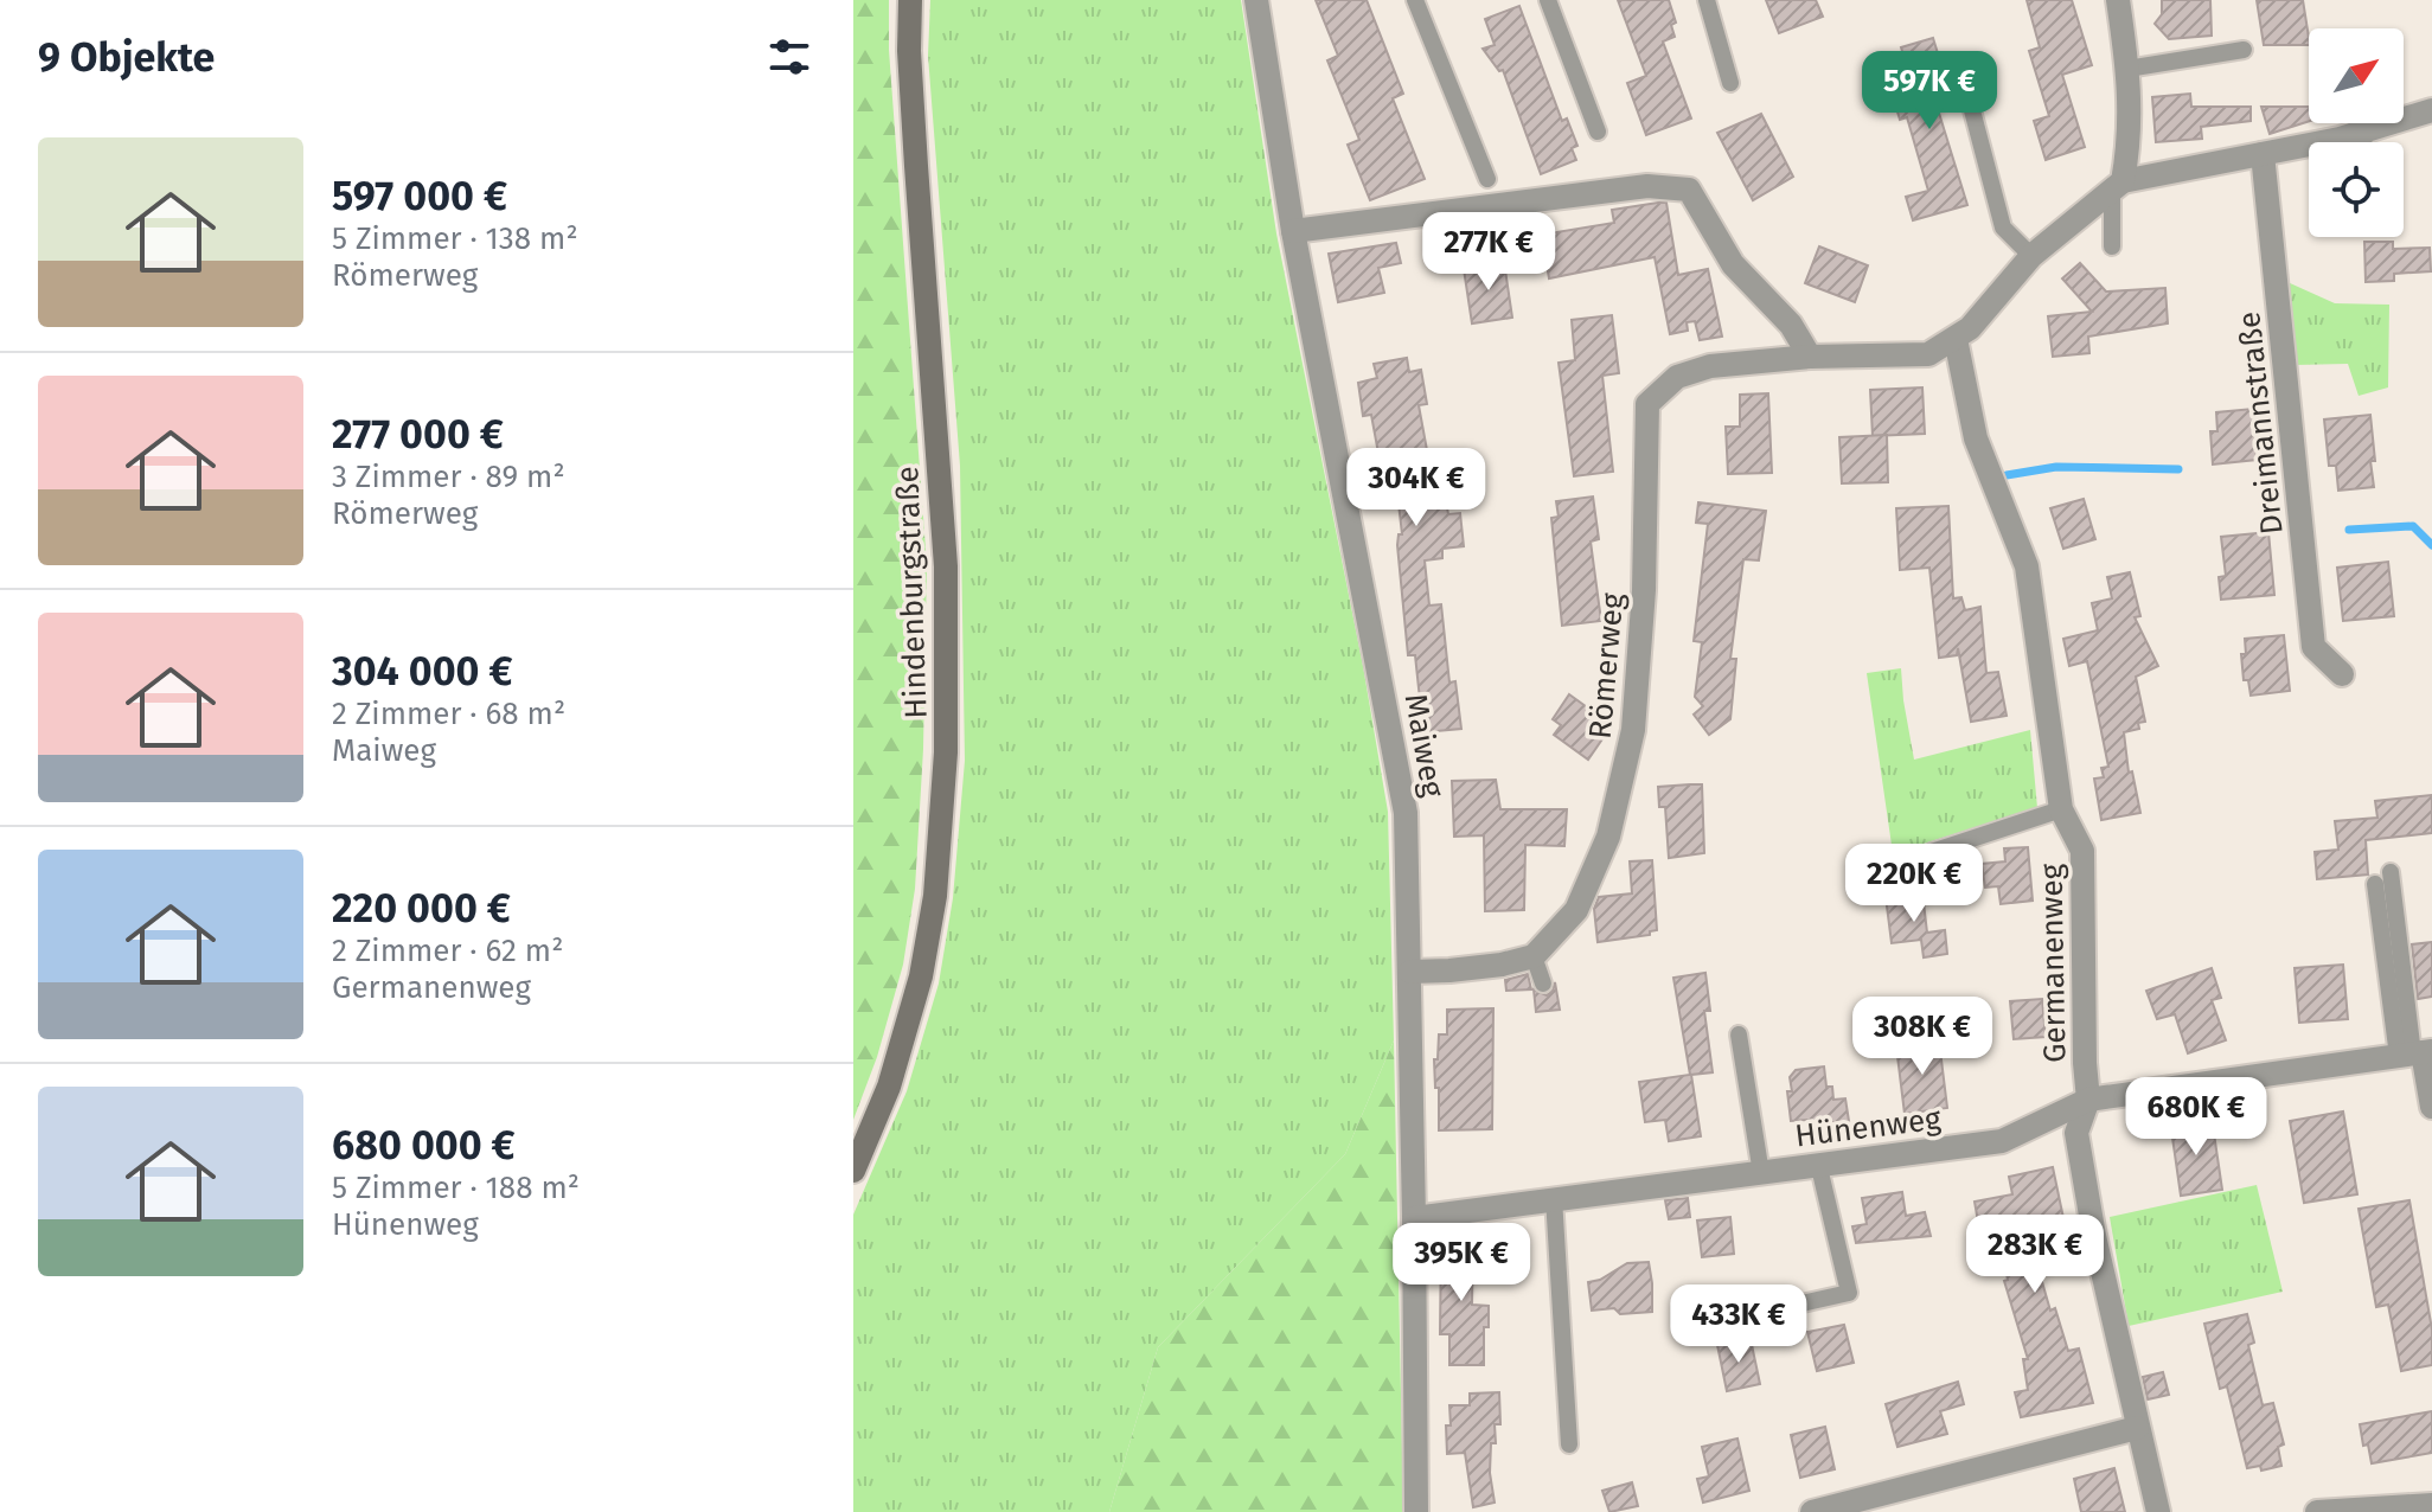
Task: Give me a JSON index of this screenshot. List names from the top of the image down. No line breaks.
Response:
{"streets":{"main road":["Hindenburgstraße"],"street":["Dreimannstraße","Römerweg","Maiweg","Germanenweg","Hünenweg"]},"crossings":[["Römerweg","Germanenweg"],["Maiweg","Hünenweg"],["Germanenweg","Hünenweg"]],"north":"top right","page":{"heading":"9 Objekte","price":["597K €","277K €","304K €","220K €","308K €","680K €","283K €","395K €","433K €"],"list":[{"name":"597 000 €","note":"5 Zimmer · 138 m² · Römerweg"},{"name":"277 000 €","note":"3 Zimmer · 89 m² · Römerweg"},{"name":"304 000 €","note":"2 Zimmer · 68 m² · Maiweg"},{"name":"220 000 €","note":"2 Zimmer · 62 m² · Germanenweg"},{"name":"680 000 €","note":"5 Zimmer · 188 m² · Hünenweg"}]}}
